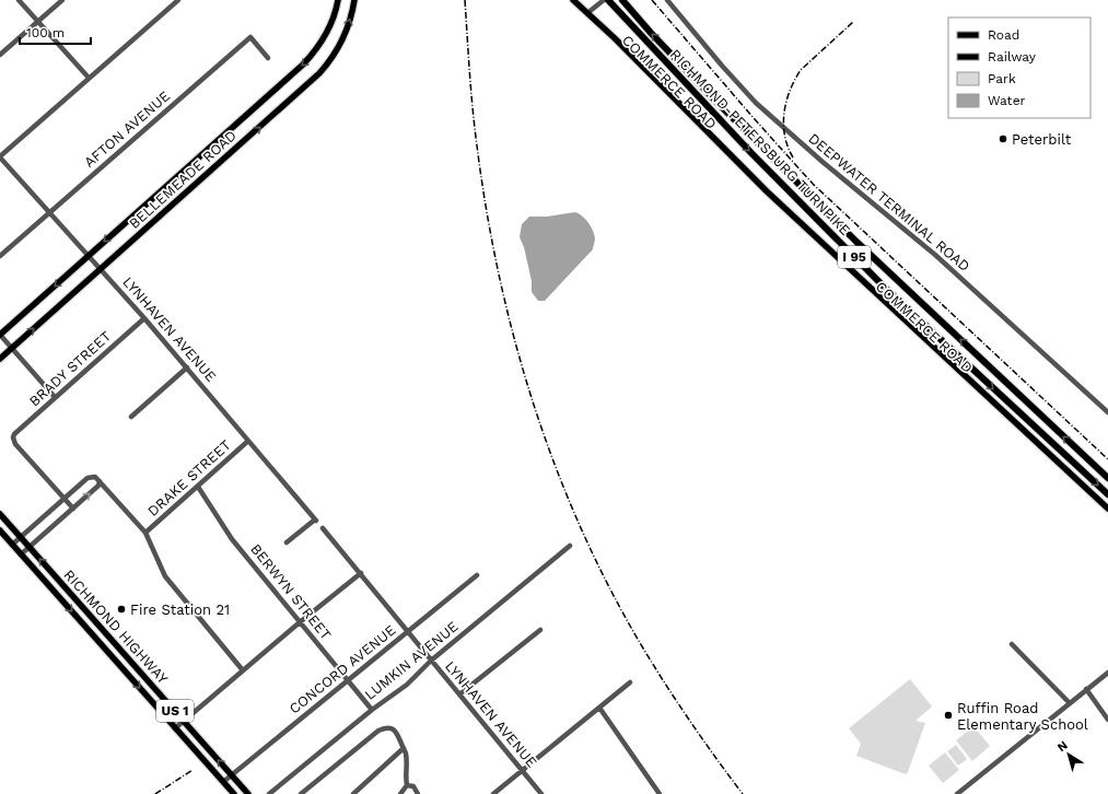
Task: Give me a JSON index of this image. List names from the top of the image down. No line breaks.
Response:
{"streets":{"highway":["RICHMOND-PETERSBURG TURNPIKE","I 95"],"main road":["COMMERCE ROAD","BELLEMEADE ROAD","RICHMOND HIGHWAY","US 1"],"street":["AFTON AVENUE","DEEPWATER TERMINAL ROAD","LYNHAVEN AVENUE","BRADY STREET","DRAKE STREET","BERWYN STREET","LUMKIN AVENUE","CONCORD AVENUE"]},"crossings":[["AFTON AVENUE","LYNHAVEN AVENUE"],["BELLEMEADE ROAD","LYNHAVEN AVENUE"],["LYNHAVEN AVENUE","BRADY STREET"],["LYNHAVEN AVENUE","DRAKE STREET"],["LYNHAVEN AVENUE","LUMKIN AVENUE"],["LYNHAVEN AVENUE","CONCORD AVENUE"],["DRAKE STREET","BERWYN STREET"],["BERWYN STREET","LUMKIN AVENUE"],["BERWYN STREET","CONCORD AVENUE"],["RICHMOND HIGHWAY","CONCORD AVENUE"]],"places":["Peterbilt","Fire Station 21","Ruffin Road Elementary School"],"legend":["Road","Railway","Park","Water"],"scale_bar":"100 m","north":"top left"}
